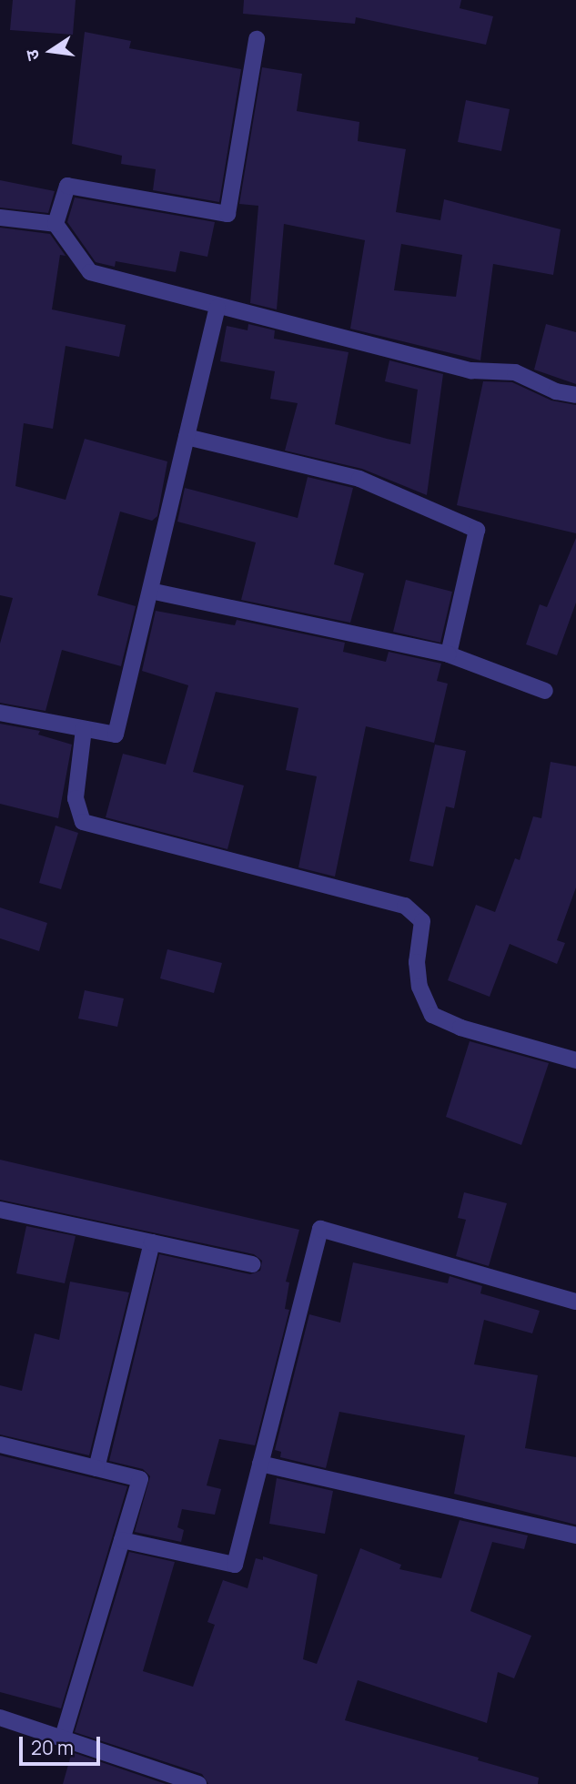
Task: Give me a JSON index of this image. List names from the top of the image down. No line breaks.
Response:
{"scale_bar":"20 m","north":"left"}
